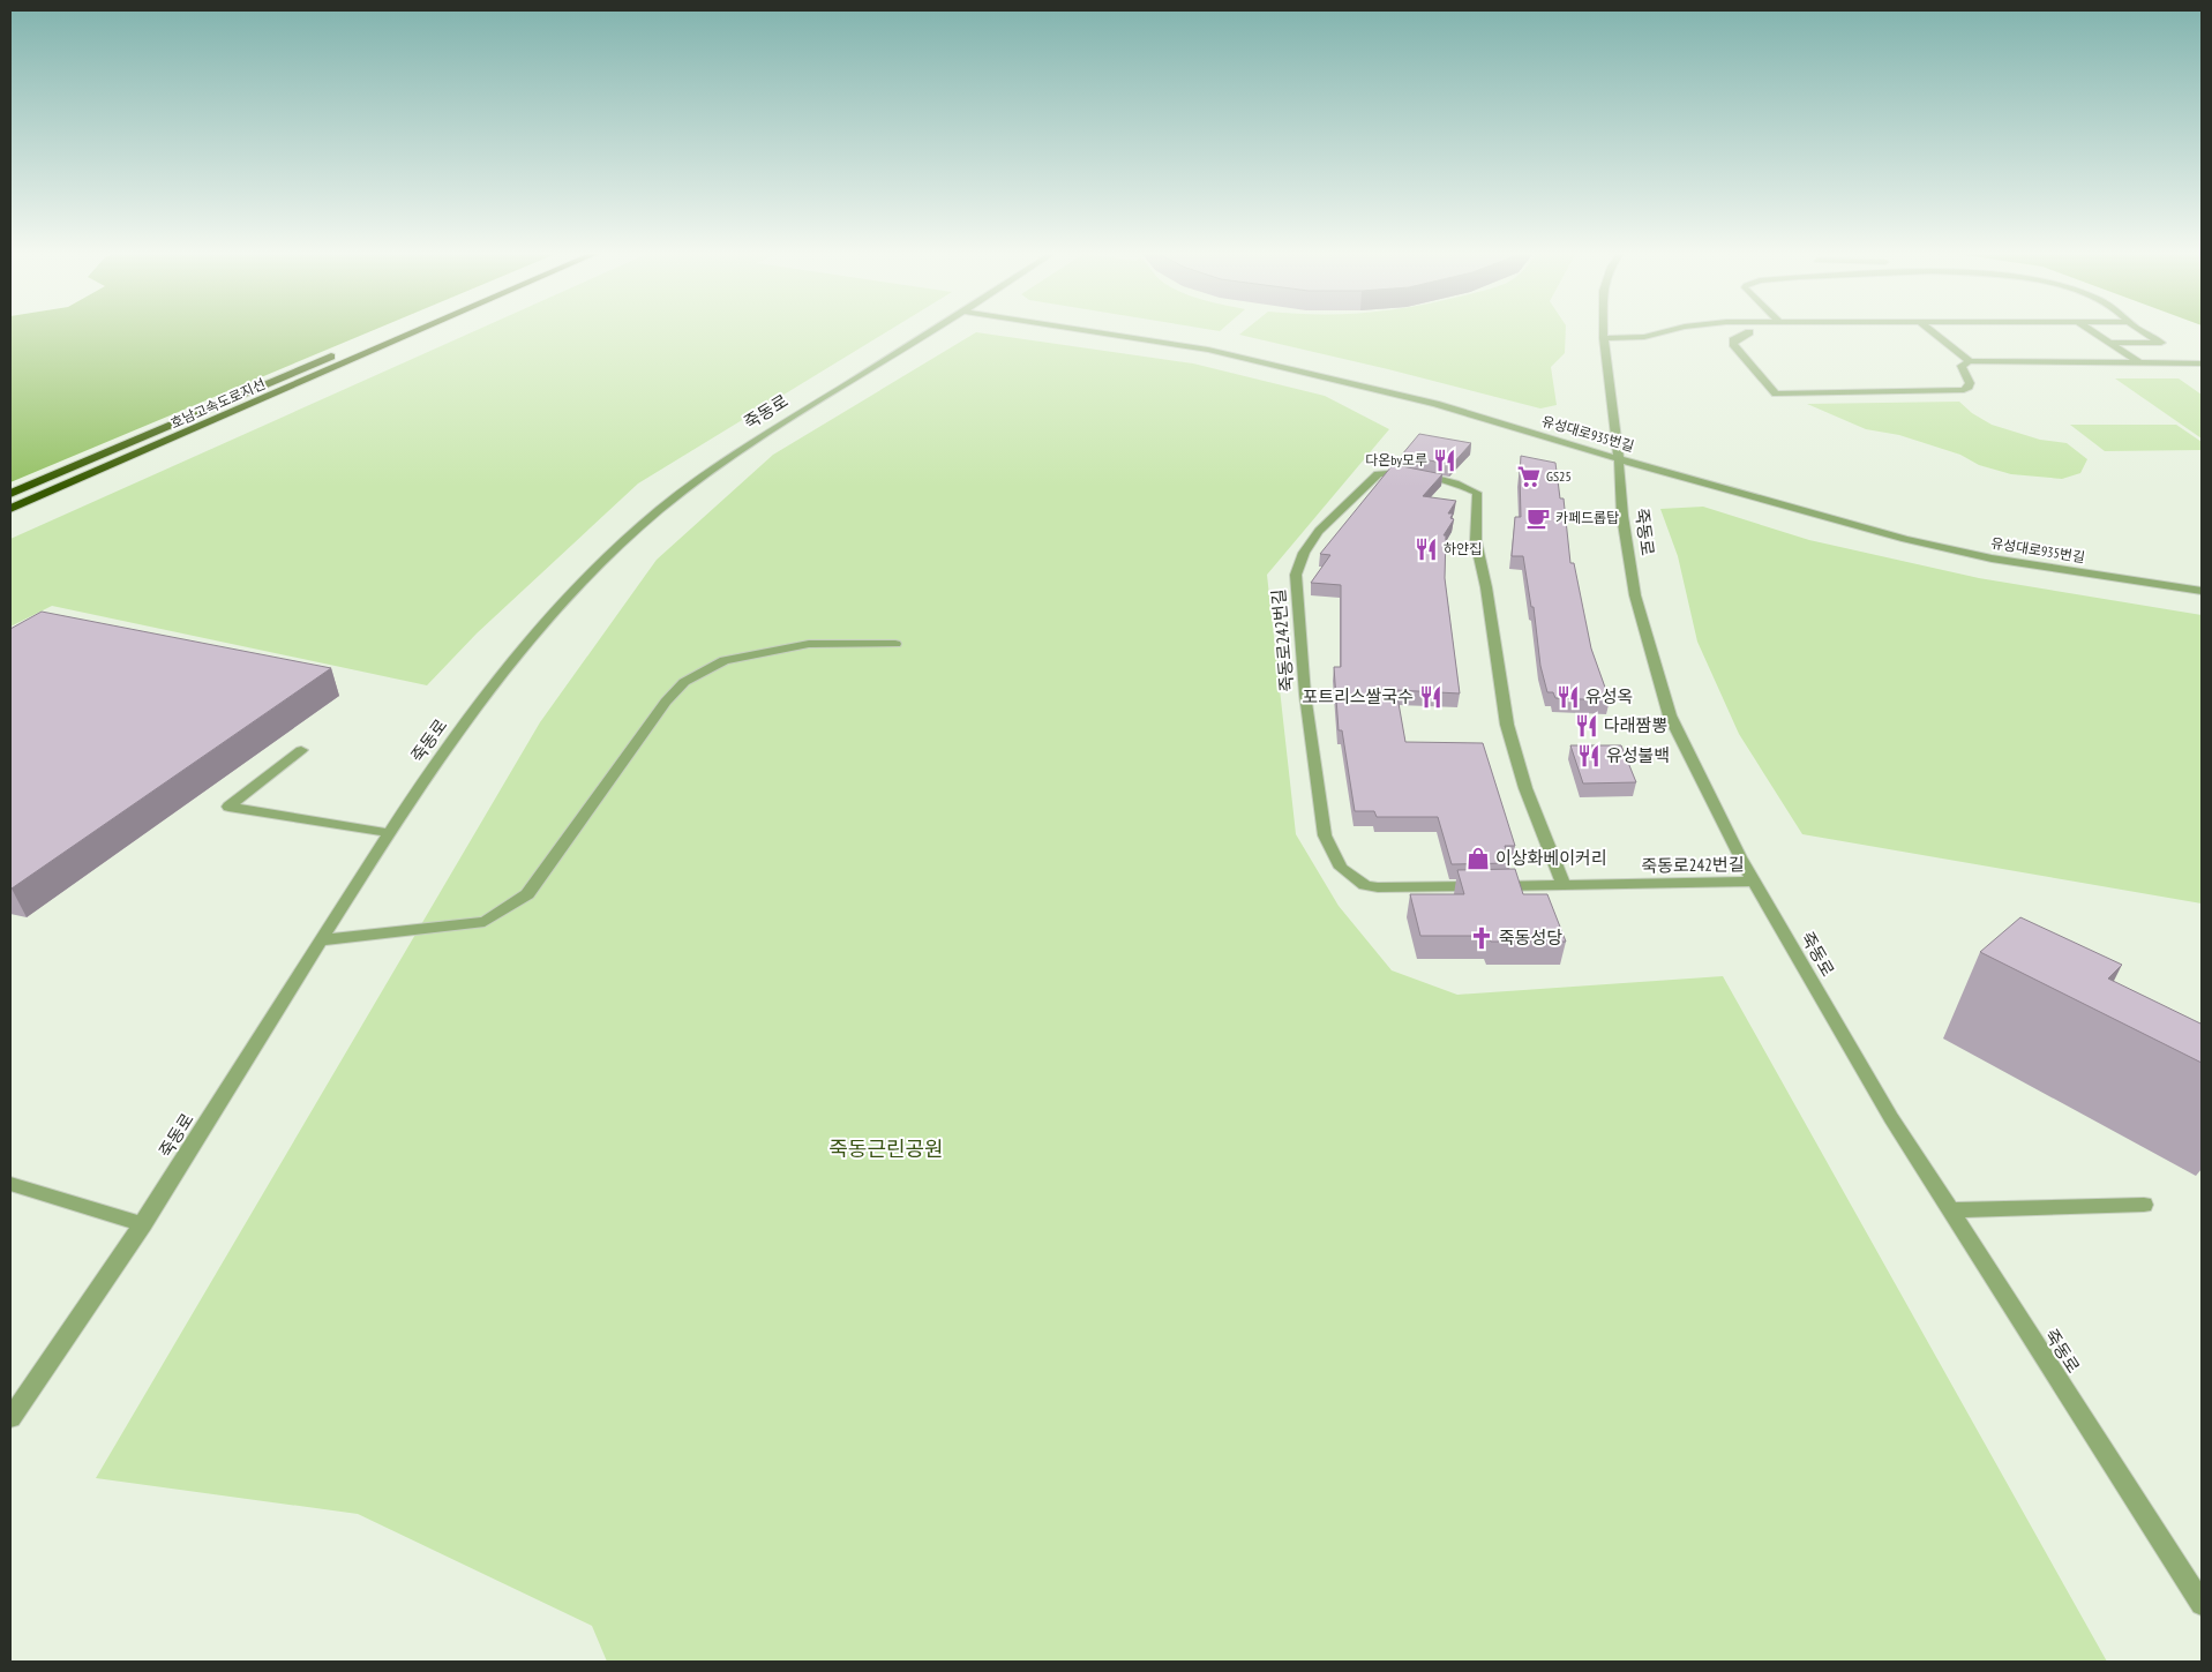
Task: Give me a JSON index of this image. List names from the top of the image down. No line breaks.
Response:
{"streets":{"highway":["호남고속도로지선"],"street":["죽동로","유성대로935번길","죽동로242번길"]},"crossings":[["죽동로","유성대로935번길"],["죽동로","죽동로242번길"]],"parks":["죽동근린공원"],"places":{"restaurant":["다온by모루","하얀집","포트리스쌀국수","유성옥","다래짬뽕","유성불백"],"supermarket":["GS25"],"cafe":["카페드롭탑"],"shop":["이상화베이커리"],"church":["죽동성당"]}}
